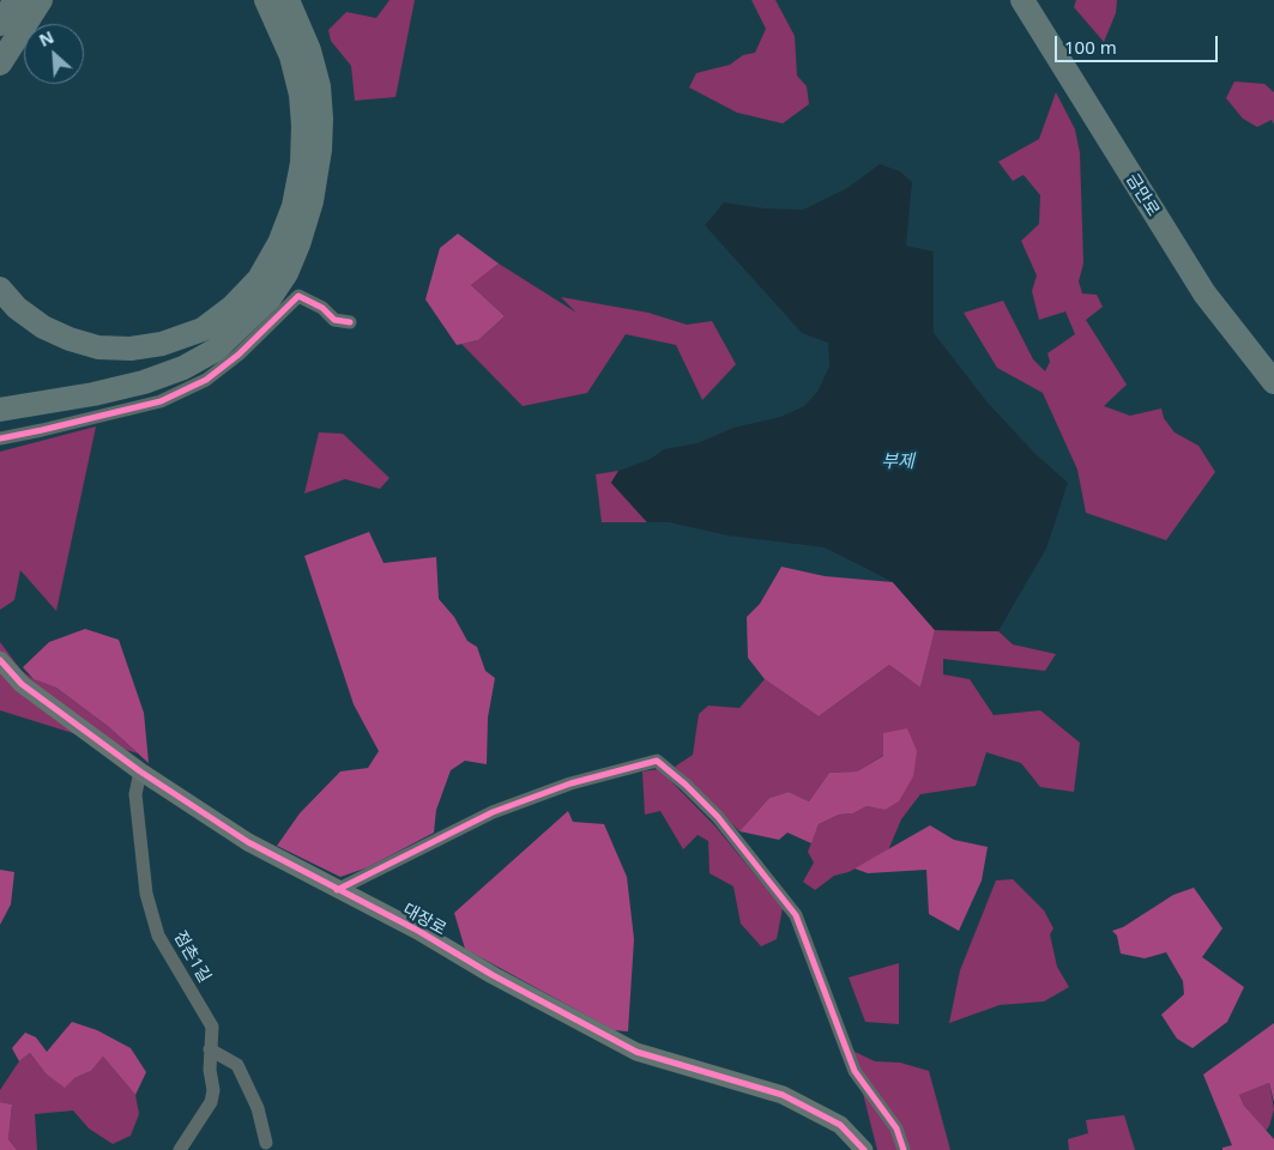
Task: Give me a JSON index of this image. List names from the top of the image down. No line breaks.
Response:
{"streets":{"highway":["금만로"],"street":["대장로","점촌1길"]},"crossings":[["대장로","점촌1길"]],"water":["부제"],"scale_bar":"100 m","north":"top left"}
